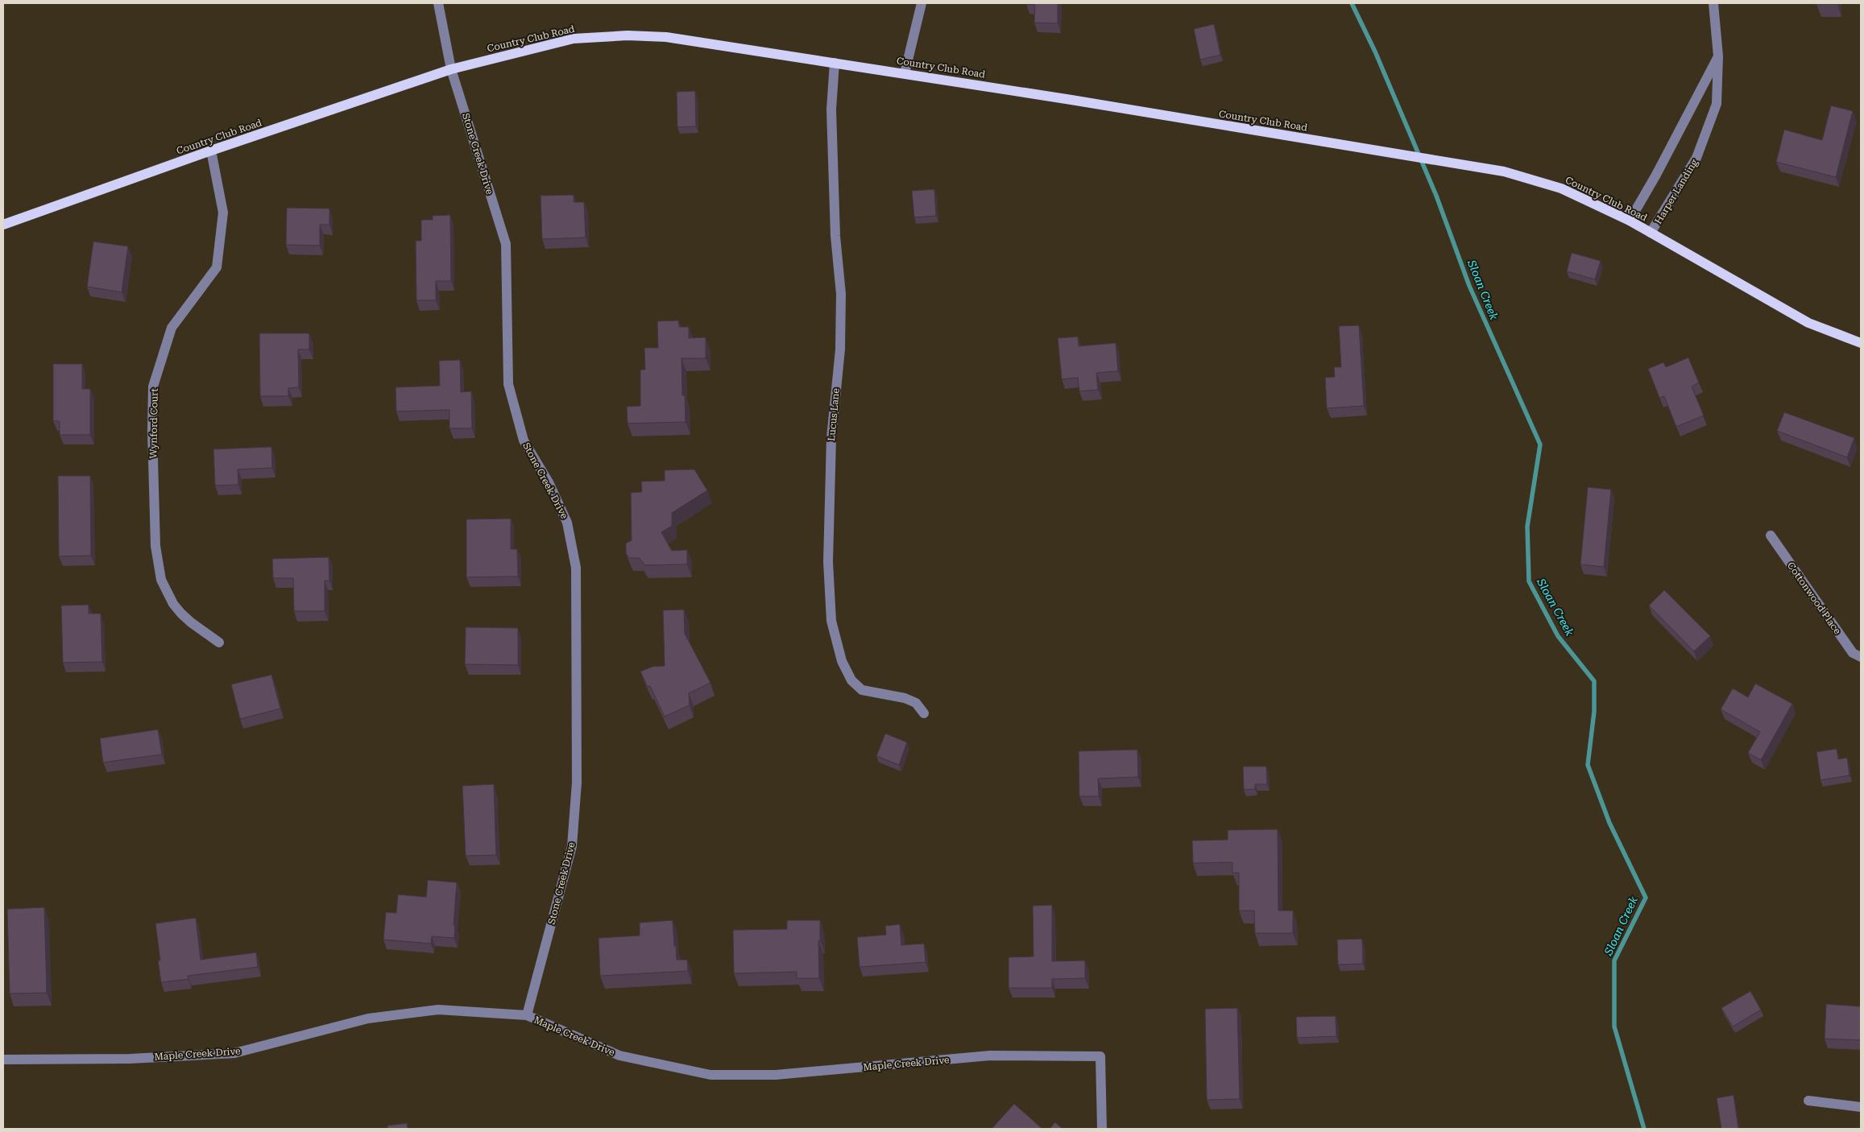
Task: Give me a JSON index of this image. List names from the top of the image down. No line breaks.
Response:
{"streets":{"main road":["Country Club Road"],"street":["Stone Creek Drive","Harper Landing","Lucus Lane","Wynford Court","Cottonwood Place","Maple Creek Drive"]},"crossings":[["Country Club Road","Stone Creek Drive"],["Country Club Road","Harper Landing"],["Country Club Road","Lucus Lane"],["Country Club Road","Wynford Court"],["Stone Creek Drive","Maple Creek Drive"]],"water":["Sloan Creek"]}
